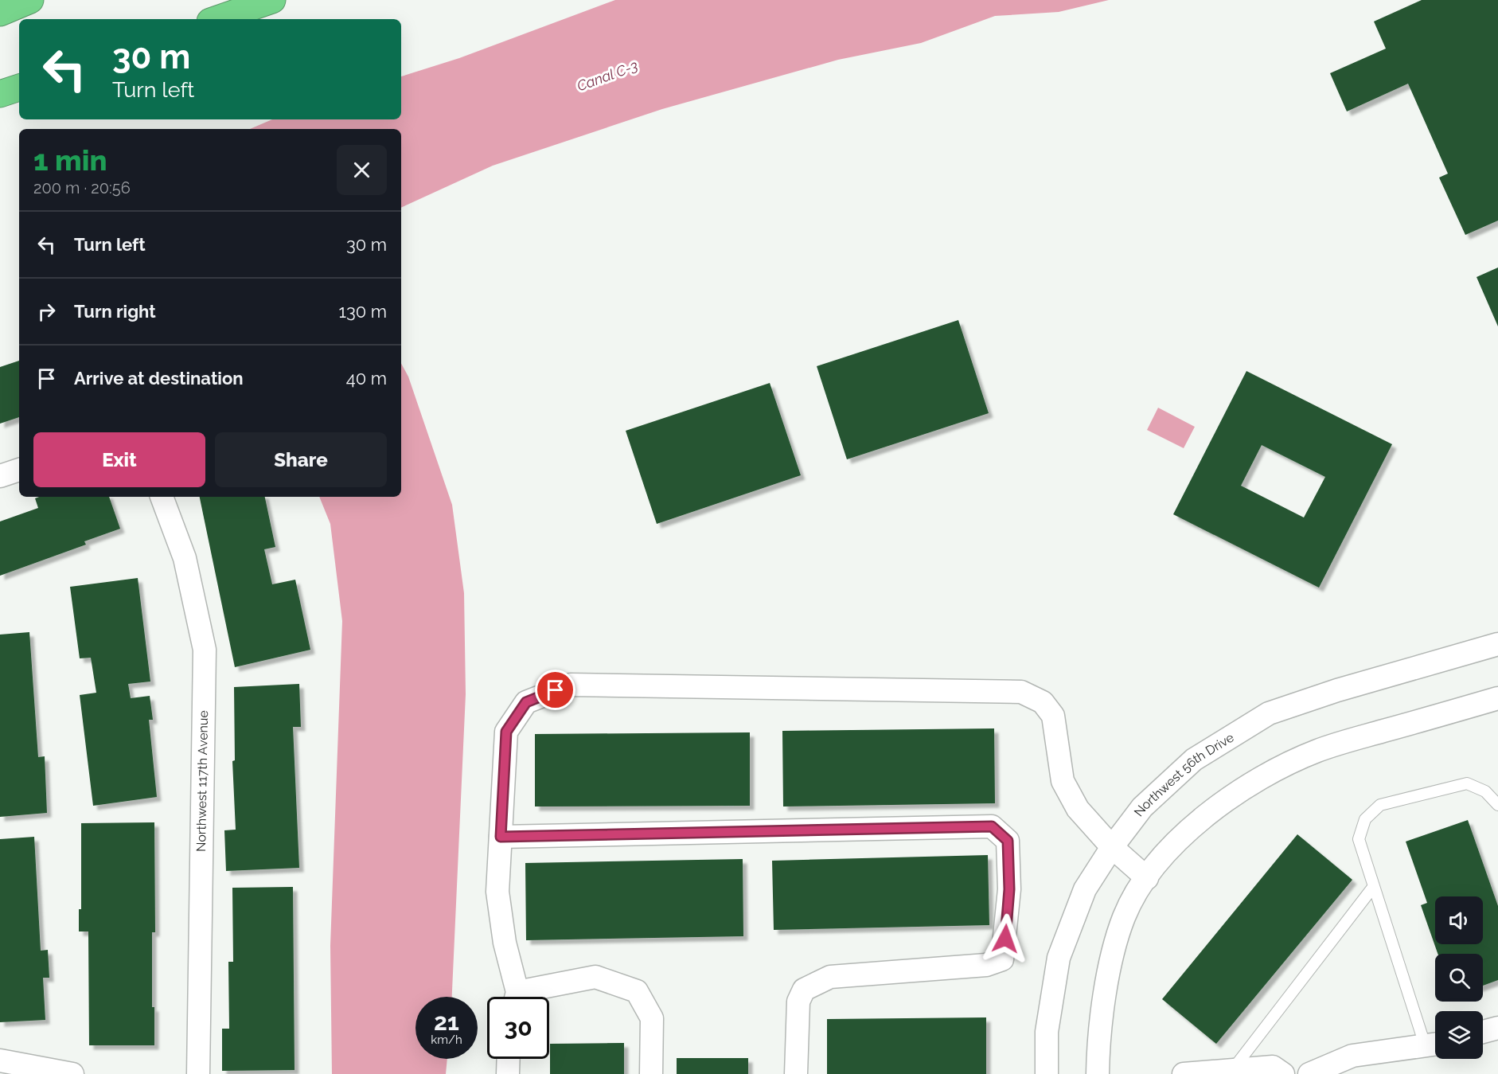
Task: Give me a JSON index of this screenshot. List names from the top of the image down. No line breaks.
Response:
{"streets":{"street":["Northwest 56th Drive","Northwest 117th Avenue"]},"water":["Canal C-3"],"page":{"turn":["30 m","Turn left"],"heading":["1 min","200 m · 20:56"],"list":[{"name":"Turn left","value":"30 m"},{"name":"Turn right","value":"130 m"},{"name":"Arrive at destination","value":"40 m"}],"buttons":["Exit","Share"],"speed":"21 km/h","limit":"30"}}
